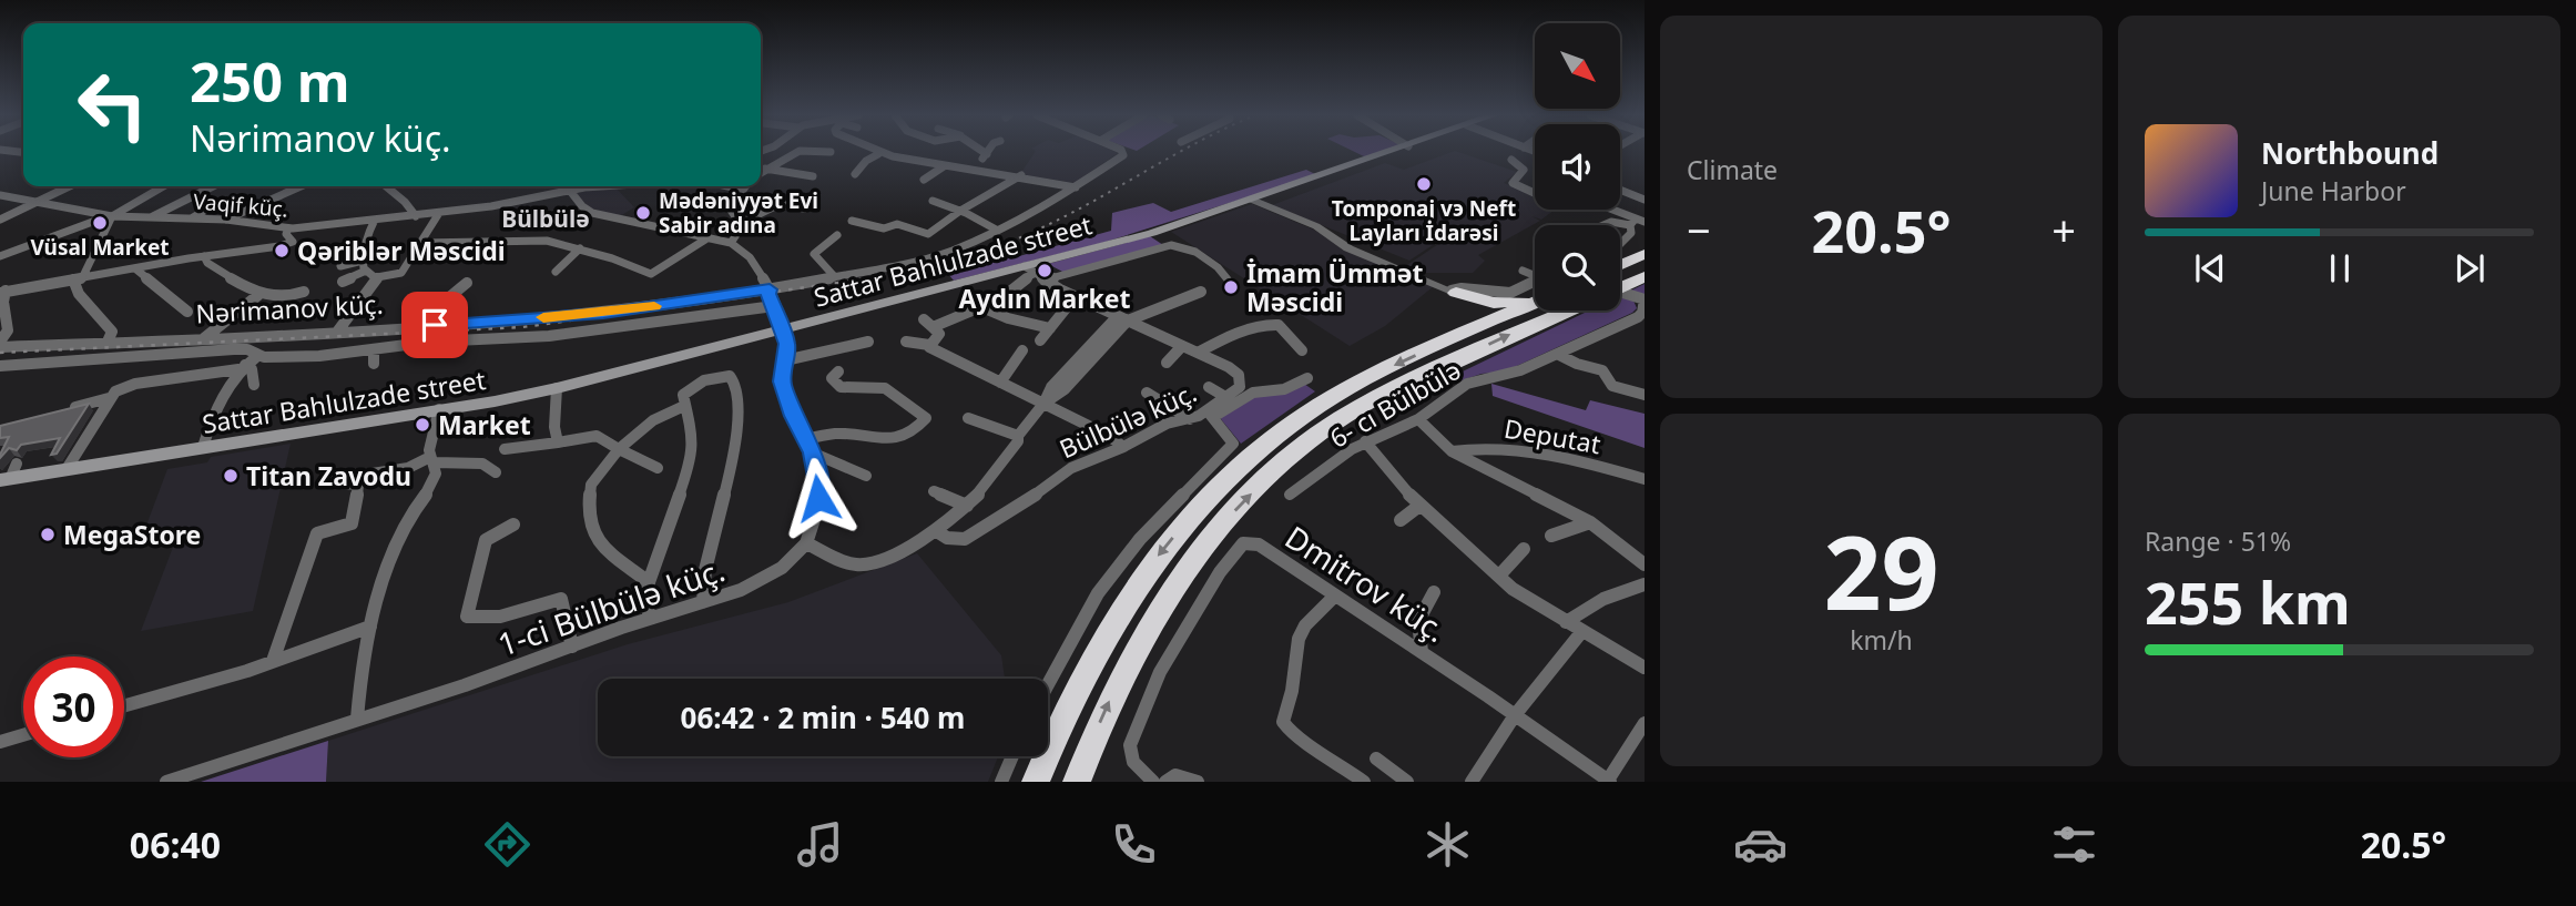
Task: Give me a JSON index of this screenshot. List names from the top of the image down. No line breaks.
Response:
{"streets":{"main road":["Sattar Bahlulzade street"],"street":["Vaqif küç.","Nərimanov küç.","6- cı Bülbülə","Bülbülə küç.","Deputat","Dmitrov küç.","1-ci Bülbülə küç."]},"crossings":[["Sattar Bahlulzade street","Bülbülə küç."],["6- cı Bülbülə","Deputat"]],"districts":["Bülbülə"],"places":["Tomponaj vэ Neft Layları İdarəsi","Mədəniyyət Evi Sabir adına","Vüsal Market","Qəriblər Məscidi","Aydın Market","İmam Ümmət Məscidi","Market","Titan Zavodu","MegaStore"],"north":"bottom right","page":{"tile":["Climate",["29","km/h"],["Range · 51%","255 km"]],"turn":["250 m","Nərimanov küç."],"song":["Northbound","June Harbor"],"heat":["−","20.5°","+"],"limit":"30","trip":"06:42 · 2 min · 540 m","tabs":["06:40","20.5°"]}}
